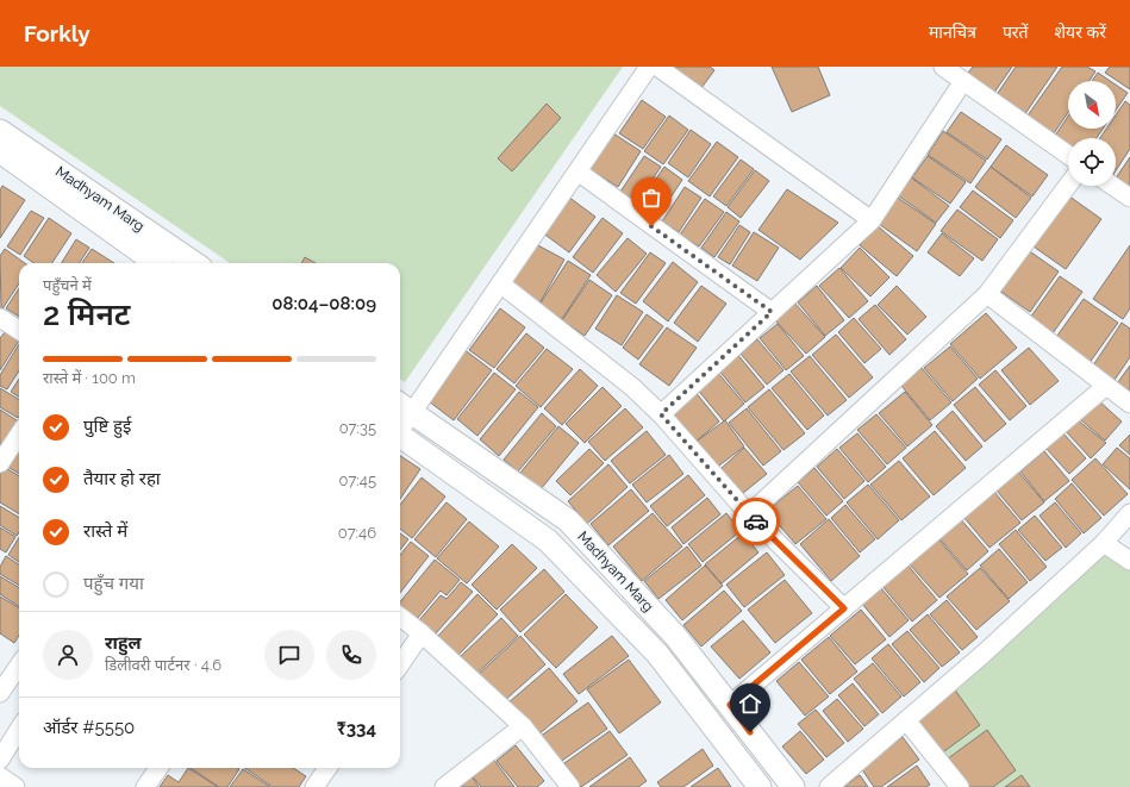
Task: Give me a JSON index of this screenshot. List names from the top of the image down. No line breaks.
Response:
{"streets":{"street":["Madhyam Marg"]},"north":"bottom right","page":{"header":"Forkly","nav":["मानचित्र","परतें","शेयर करें"],"heading":["2 मिनट","पहुँचने में","08:04–08:09"],"panel":["राहुल","डिलीवरी पार्टनर · 4.6","ऑर्डर #5550","₹334"],"bar":"रास्ते में · 100 m","list":[["पुष्टि हुई","07:35"],["तैयार हो रहा","07:45"],["रास्ते में","07:46"],"पहुँच गया"]}}
